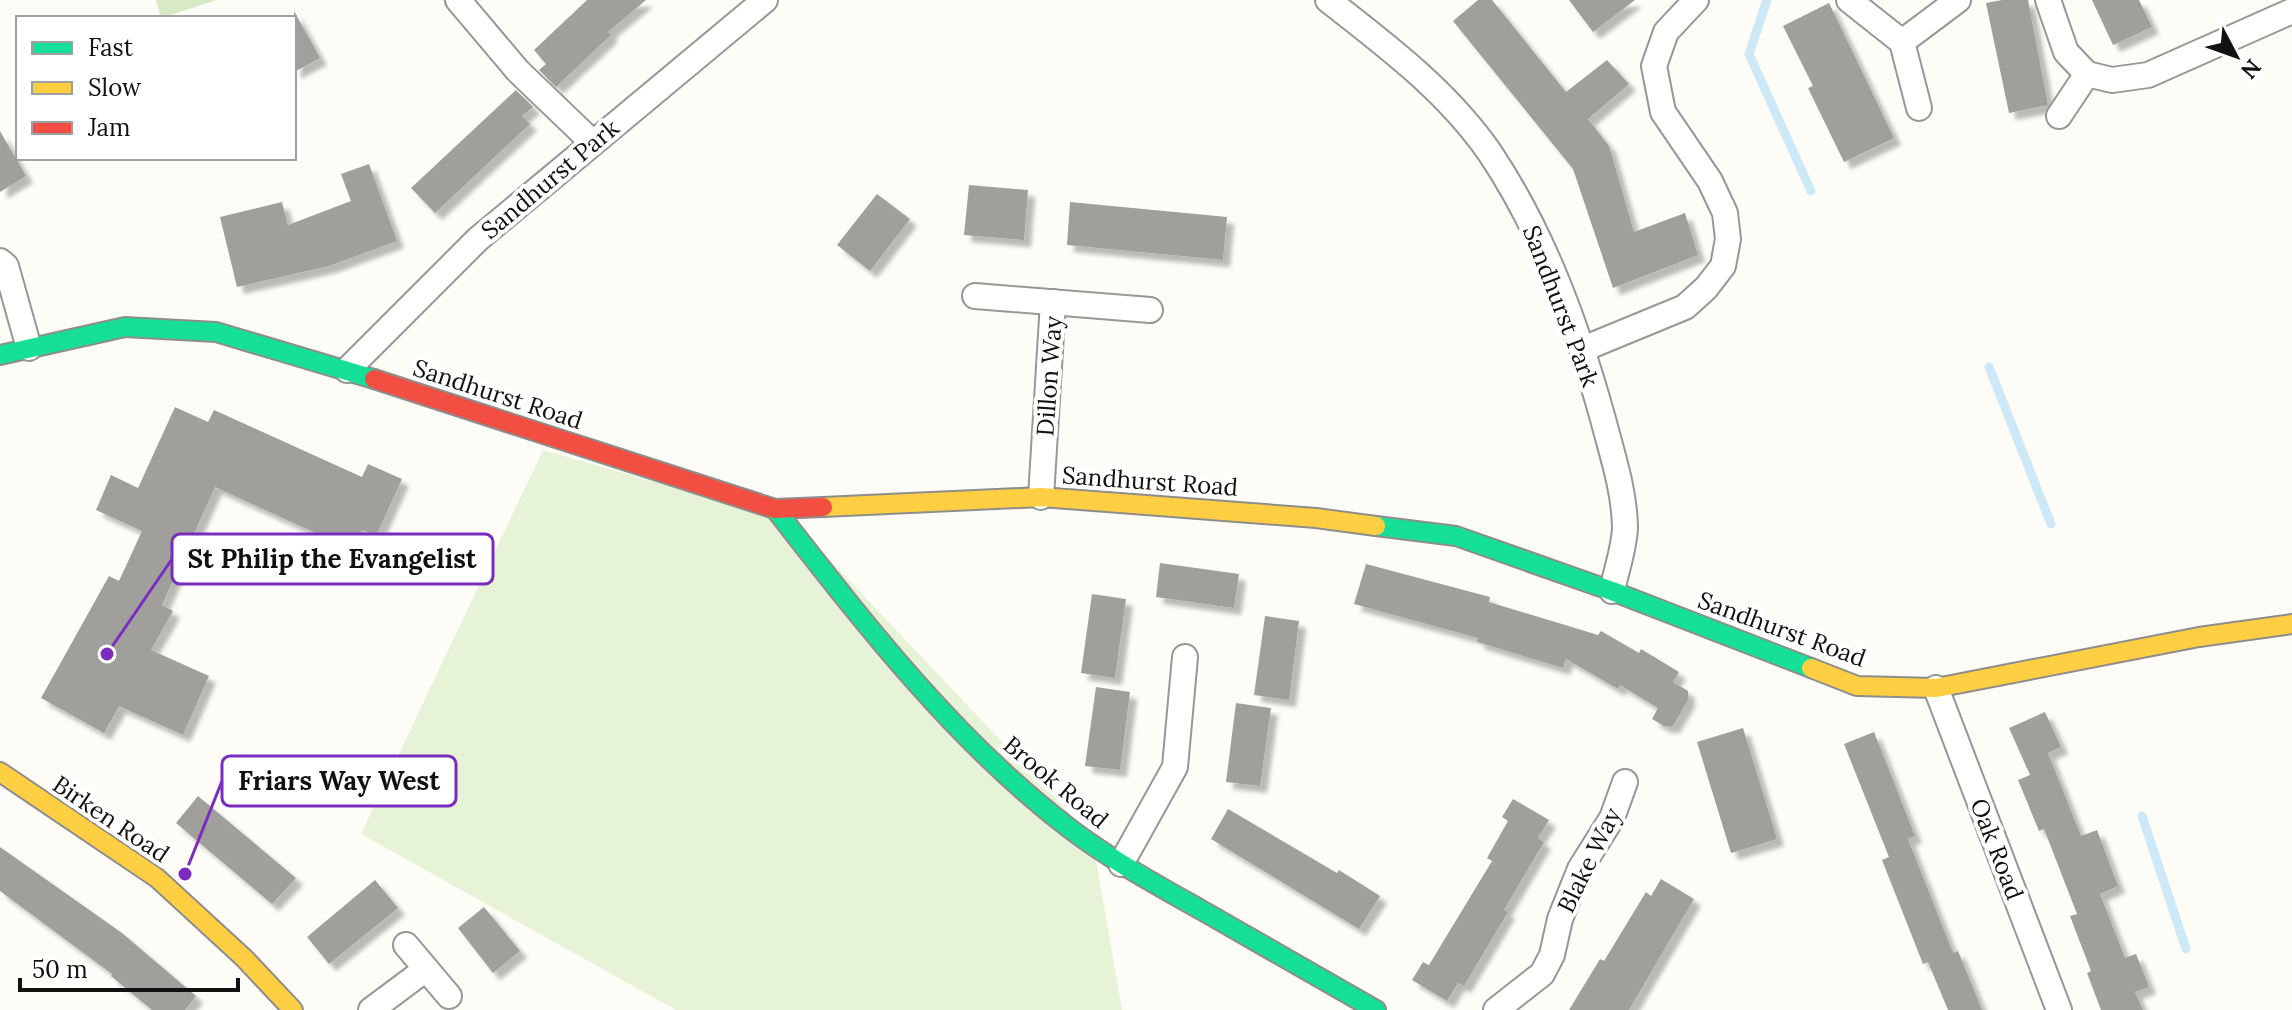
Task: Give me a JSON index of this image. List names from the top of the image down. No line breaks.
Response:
{"streets":{"street":["Sandhurst Park","Dillon Way","Sandhurst Road","Brook Road","Birken Road","Oak Road","Blake Way"]},"crossings":[["Sandhurst Park","Sandhurst Road"],["Dillon Way","Sandhurst Road"],["Sandhurst Road","Brook Road"],["Sandhurst Road","Oak Road"]],"places":["St Philip the Evangelist","Friars Way West"],"legend":["Fast","Slow","Jam"],"scale_bar":"50 m","north":"bottom right"}
